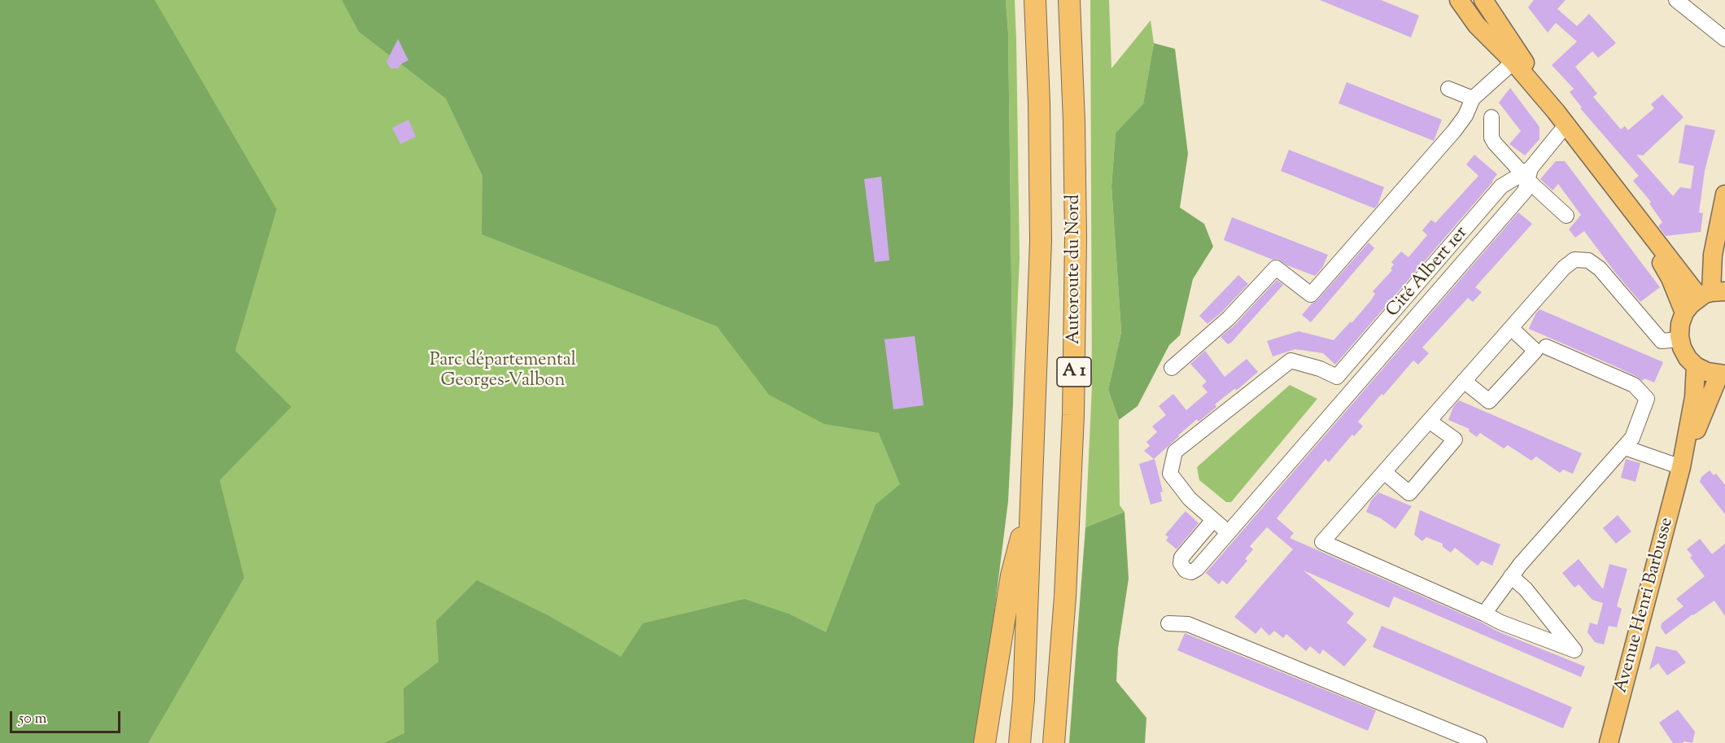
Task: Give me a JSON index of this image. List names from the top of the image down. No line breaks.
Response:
{"streets":{"highway":["Autoroute du Nord","A 1"],"main road":["Avenue Henri Barbusse"],"street":["Cité Albert 1er"]},"parks":["Parc départemental Georges-Valbon"],"scale_bar":"50 m"}
